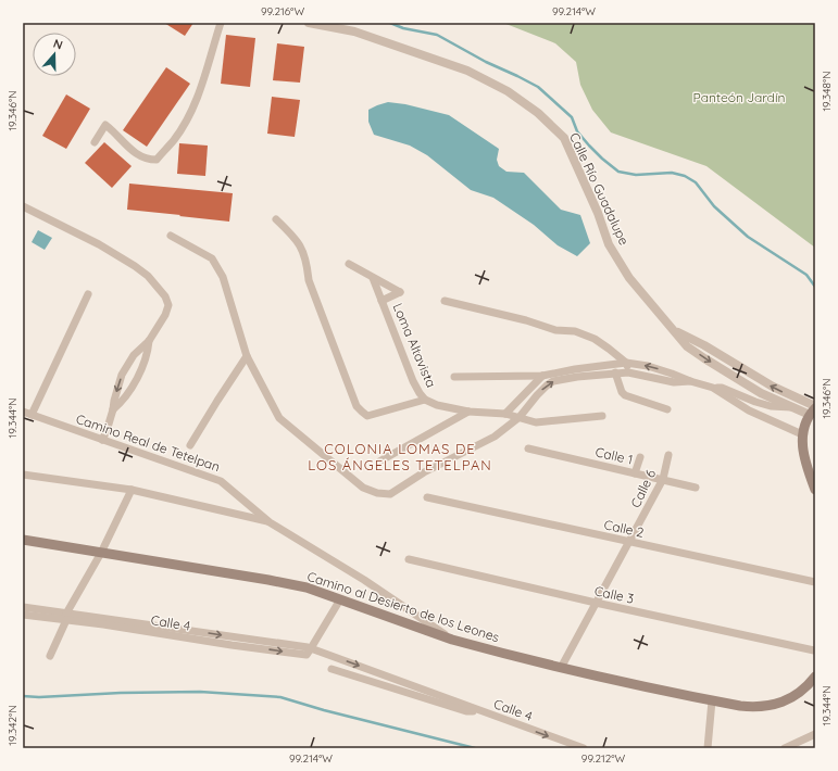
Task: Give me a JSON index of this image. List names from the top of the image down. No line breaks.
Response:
{"streets":{"main road":["Camino al Desierto de los Leones"],"street":["Calle Río Guadalupe","Loma Altavista","Camino Real de Tetelpan","Calle 1","Calle 6","Calle 2","Calle 3","Calle 4"]},"crossings":[["Camino Real de Tetelpan","Camino al Desierto de los Leones"],["Calle 1","Calle 6"],["Calle 6","Calle 2"],["Calle 6","Calle 3"],["Calle 6","Camino al Desierto de los Leones"]],"one_way":["Calle 4"],"districts":["COLONIA LOMAS DE LOS ÁNGELES TETELPAN"],"parks":["Panteón Jardín"],"north":"top","coordinates":["99.216°W","99.214°W","19.348°N","19.346°N","19.344°N","19.342°N","99.212°W"]}
